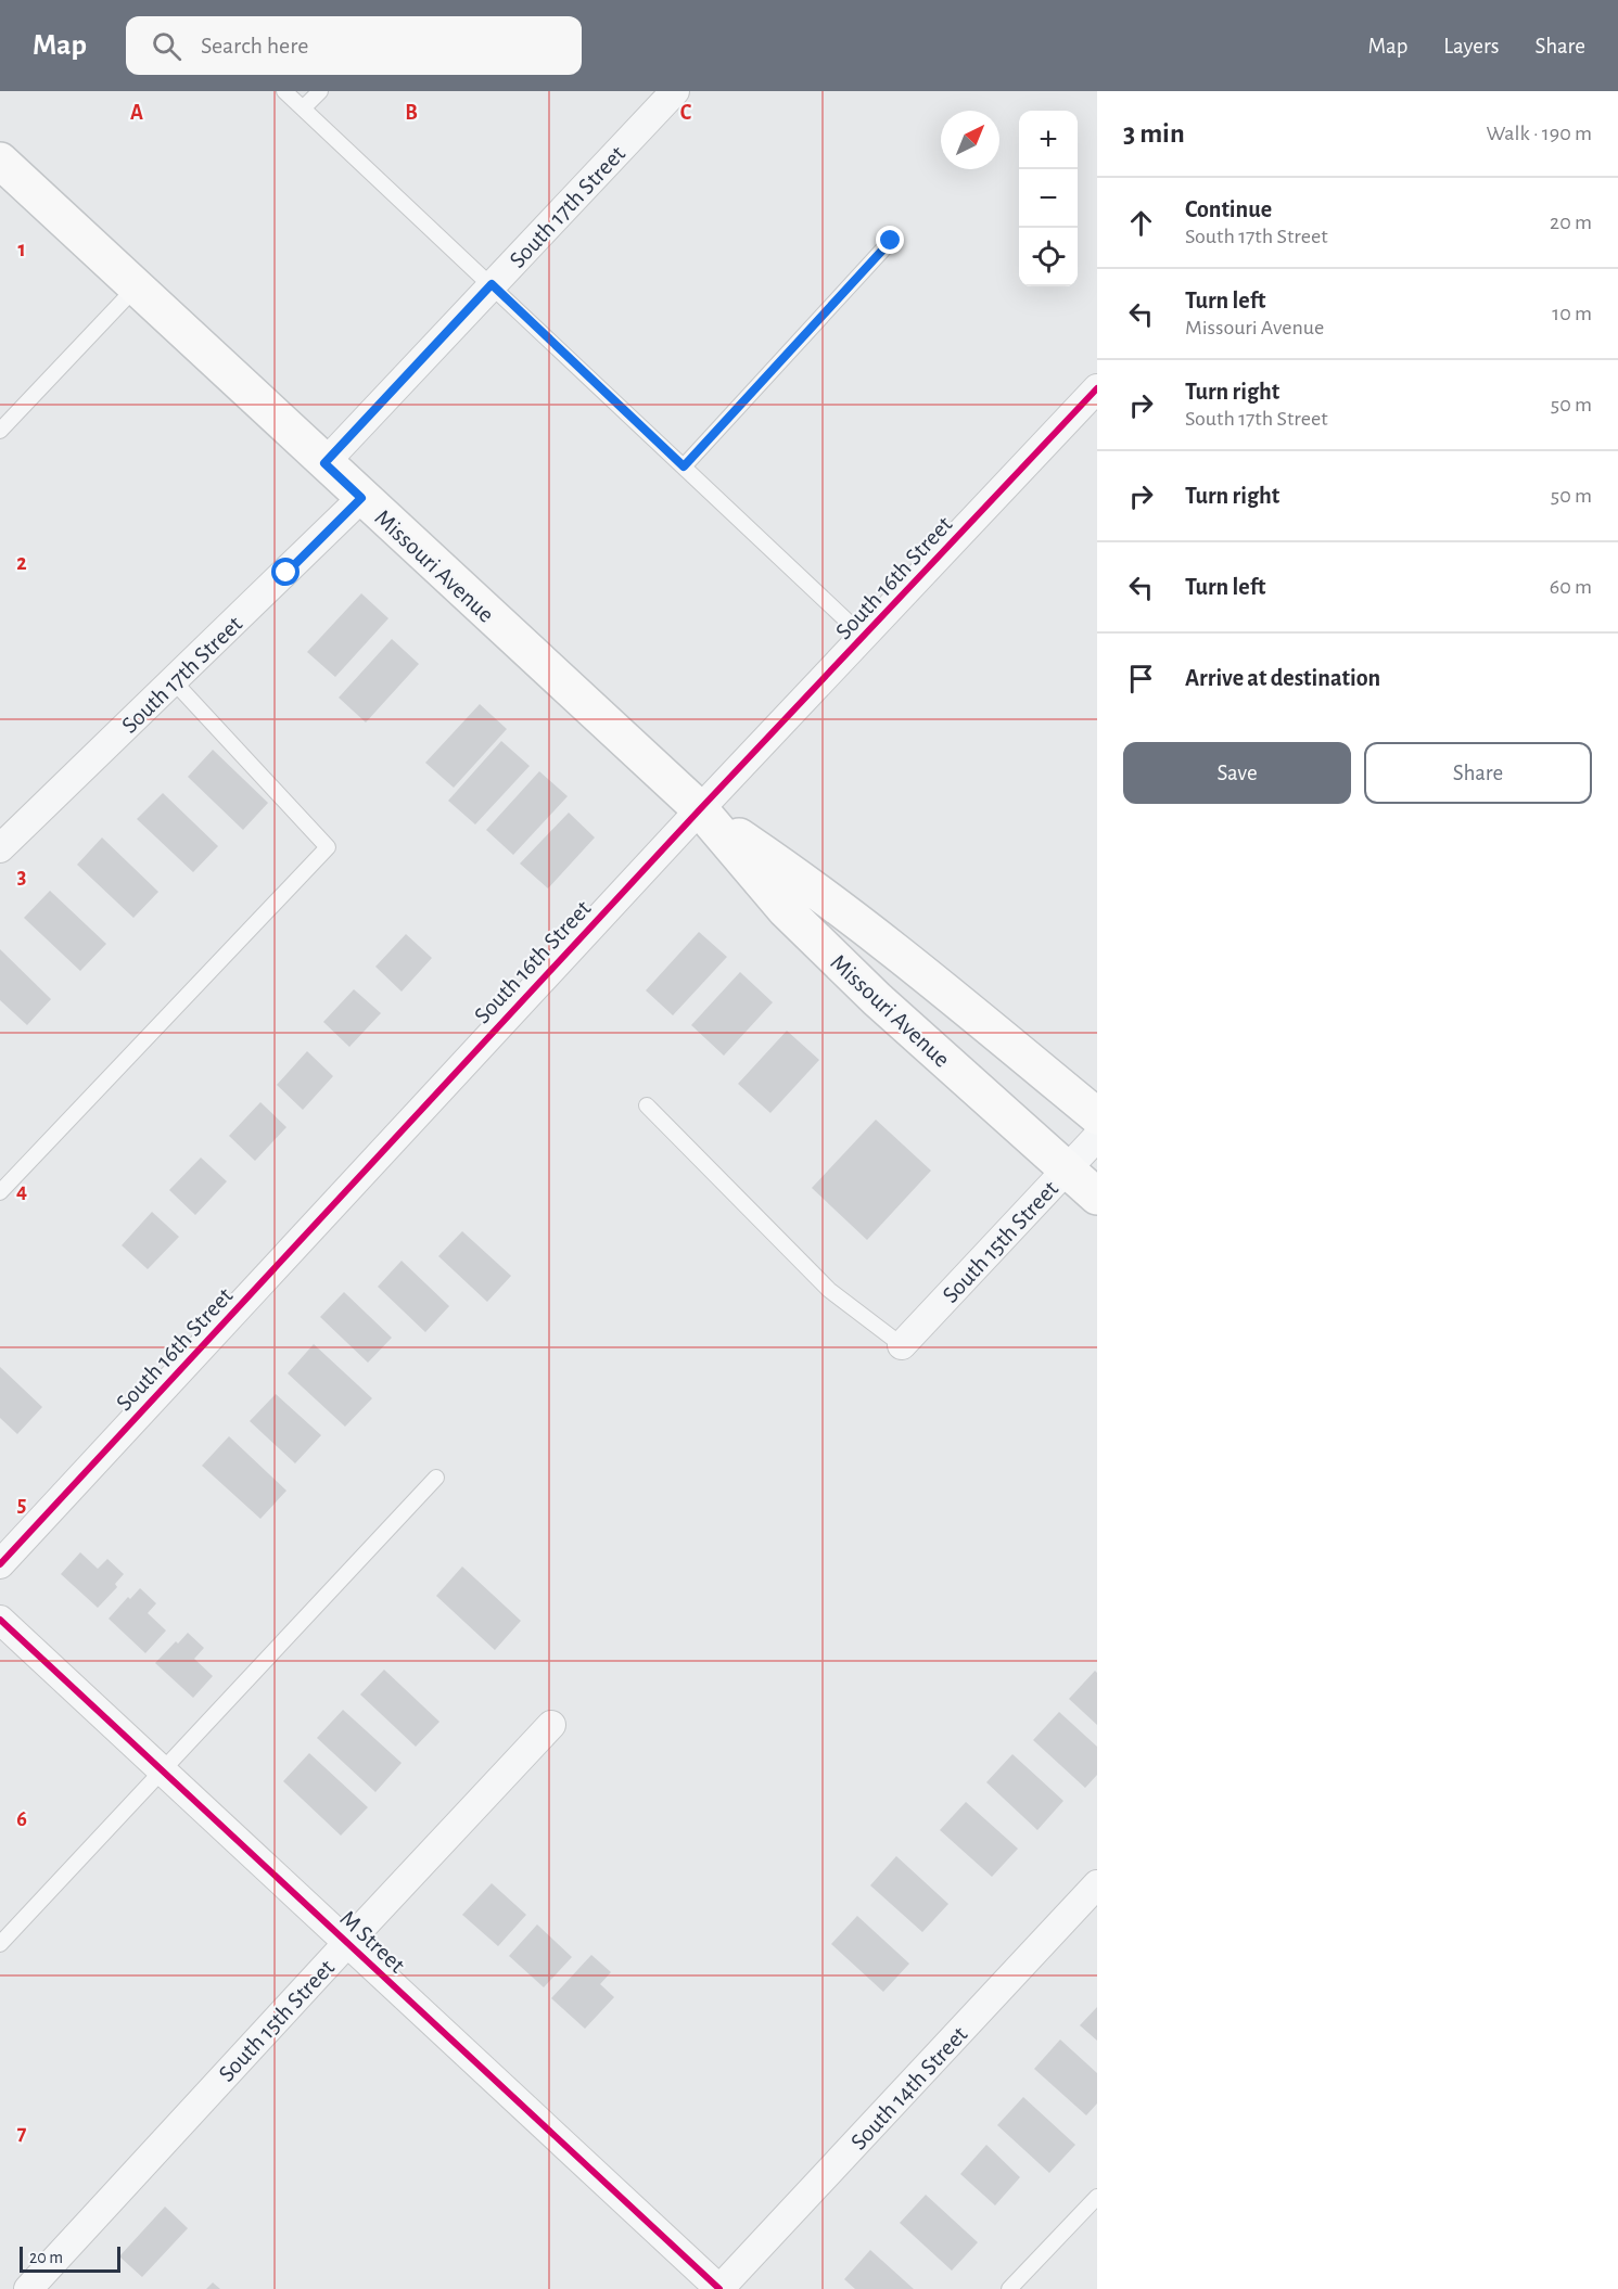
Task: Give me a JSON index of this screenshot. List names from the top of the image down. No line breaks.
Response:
{"streets":{"main road":["Missouri Avenue"],"street":["South 17th Street","South 16th Street","South 15th Street","M Street","South 14th Street"]},"crossings":[["South 17th Street","Missouri Avenue"],["Missouri Avenue","South 16th Street"],["Missouri Avenue","South 15th Street"],["South 15th Street","M Street"],["M Street","South 14th Street"]],"scale_bar":"20 m","north":"top right","page":{"header":"Map","search":"Search here","nav":["Map","Layers","Share"],"heading":["3 min","Walk · 190 m"],"map_buttons":["+","−"],"list":[["Continue","South 17th Street","20 m"],["Turn left","Missouri Avenue","10 m"],["Turn right","South 17th Street","50 m"],["Turn right","50 m"],["Turn left","60 m"],"Arrive at destination"],"buttons":["Save","Share"],"scale":"20 m"},"grid":{"columns":["A","B","C"],"rows":["1","2","3","4","5","6","7"]}}
